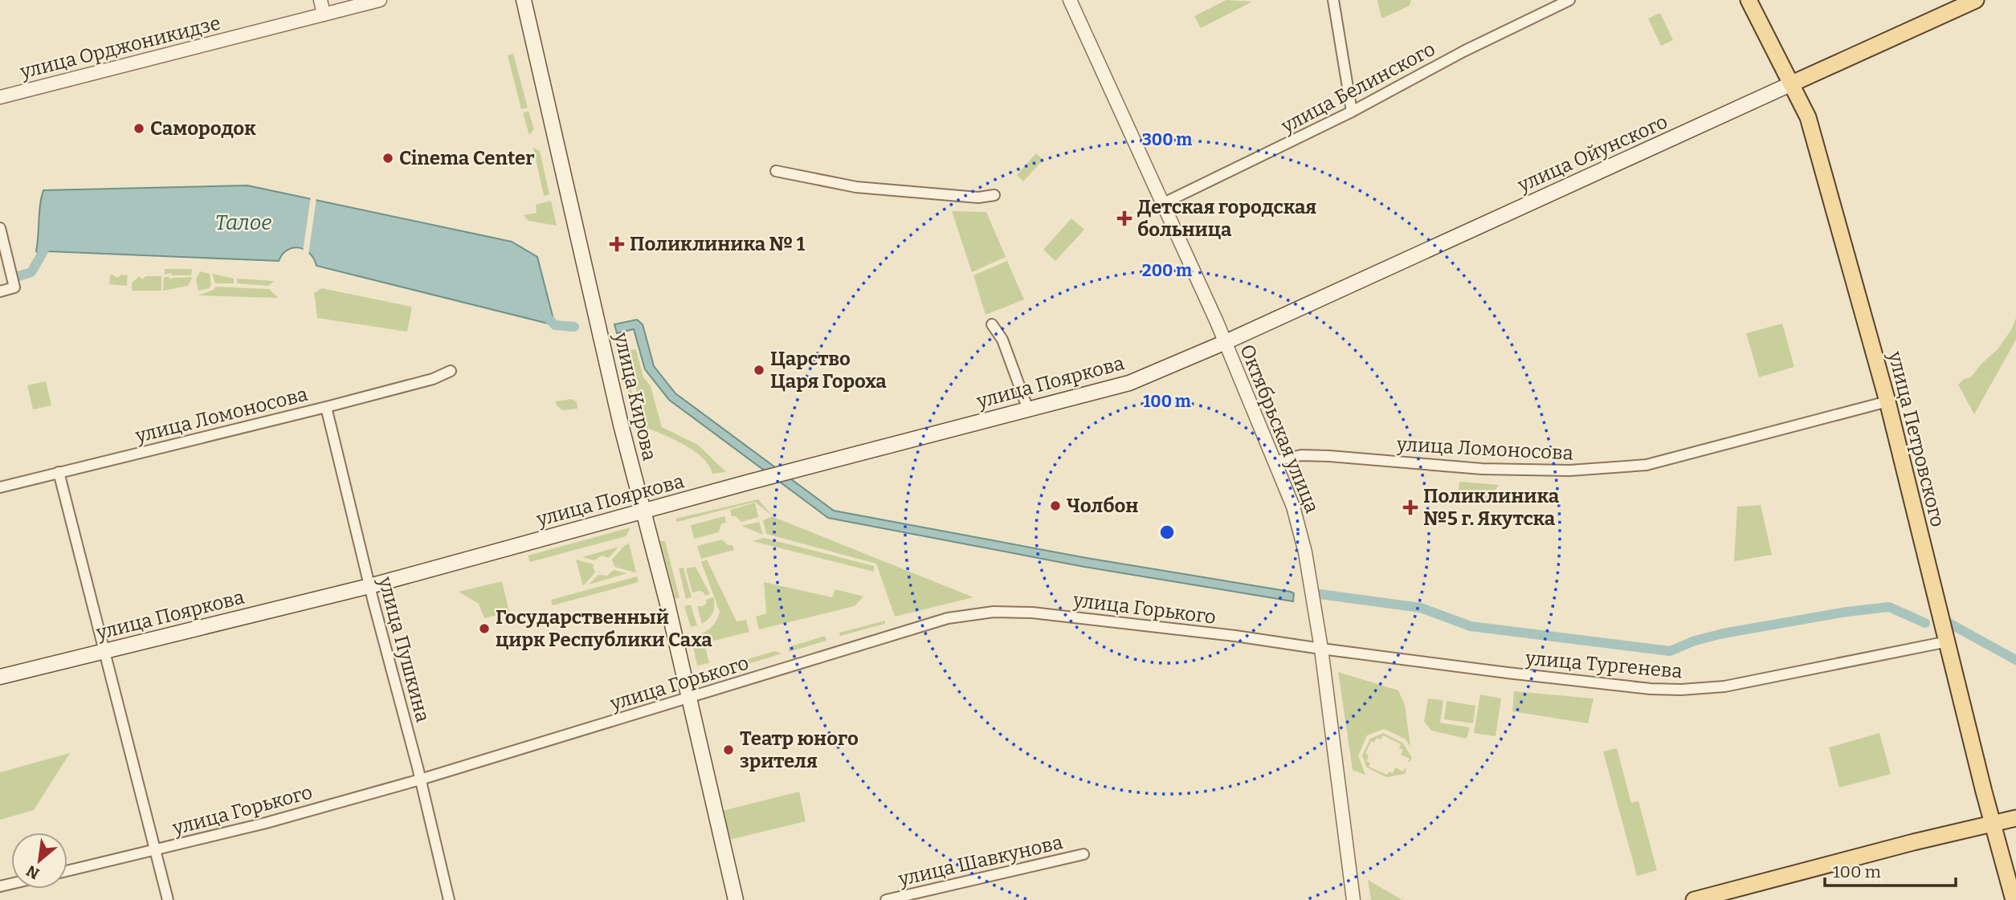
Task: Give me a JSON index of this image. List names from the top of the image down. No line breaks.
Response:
{"streets":{"main road":["улица Ойунского","улица Пояркова","улица Кирова","улица Петровского"],"street":["улица Орджоникидзе","улица Белинского","улица Ломоносова","Октябрьская улица","улица Горького","улица Пушкина","улица Тургенева","улица Шавкунова"]},"crossings":[["улица Белинского","Октябрьская улица"],["улица Ойунского","улица Пояркова"],["улица Ойунского","Октябрьская улица"],["улица Ойунского","улица Петровского"],["улица Пояркова","улица Кирова"],["улица Пояркова","Октябрьская улица"],["улица Пояркова","улица Пушкина"],["улица Кирова","улица Горького"],["улица Ломоносова","Октябрьская улица"],["улица Ломоносова","улица Петровского"],["улица Ломоносова","улица Пушкина"],["Октябрьская улица","улица Горького"],["Октябрьская улица","улица Тургенева"],["улица Петровского","улица Тургенева"],["улица Горького","улица Пушкина"],["улица Горького","улица Тургенева"]],"water":["Талое"],"places":{"other":["Самородок","Cinema Center","Царство Царя Гороха","Чолбон","Государственный цирк Республики Саха","Театр юного зрителя"],"health":["Детская городская больница","Поликлиника № 1","Поликлиника №5 г. Якутска"]},"scale_bar":"100 m","north":"bottom left","rings":["300 m","200 m","100 m"]}
